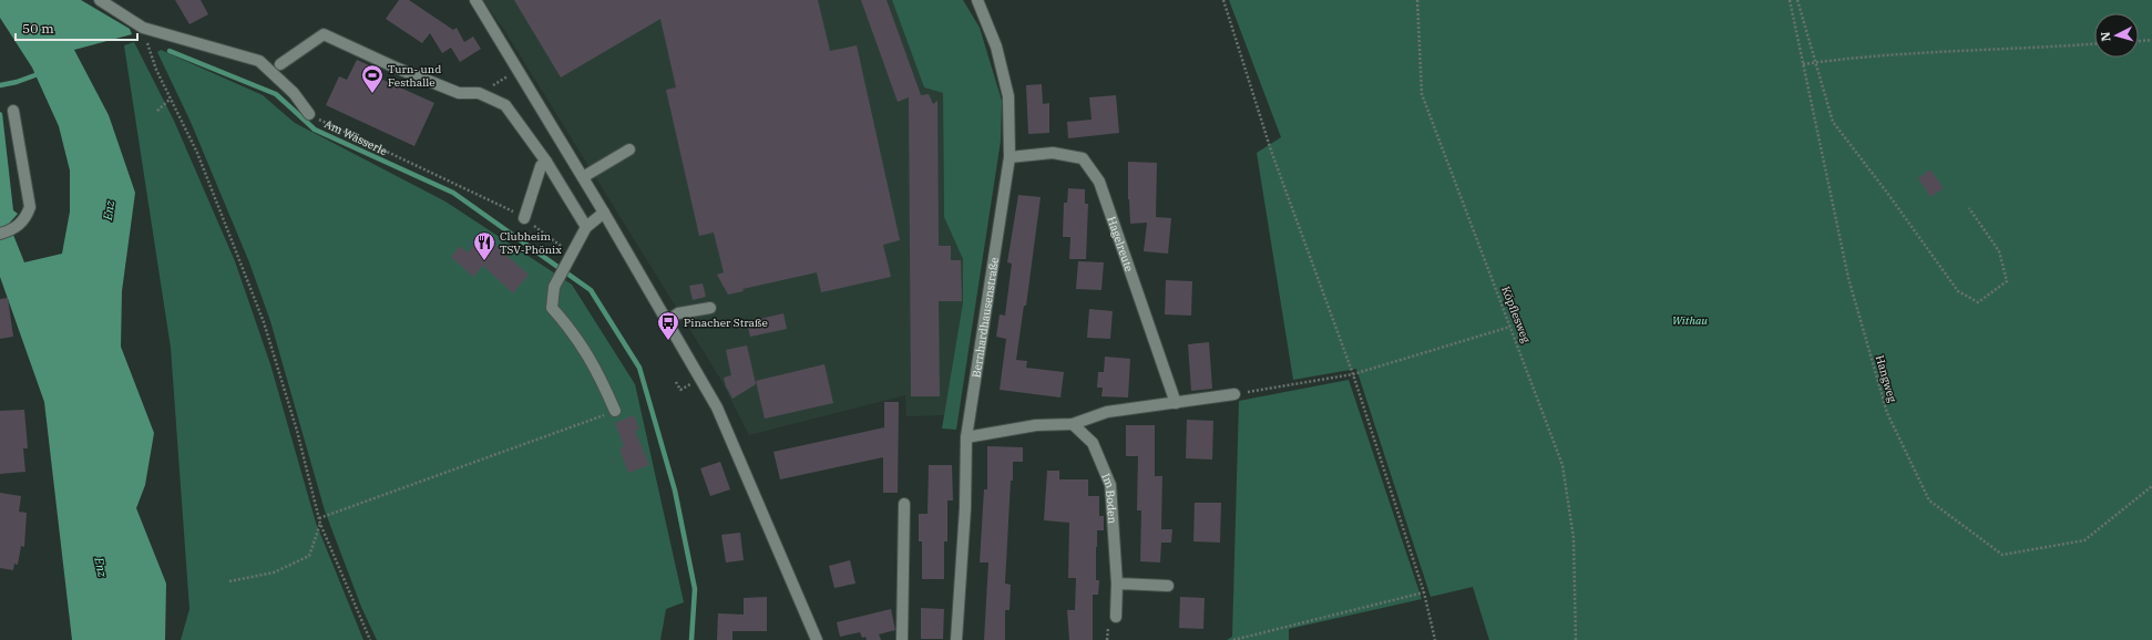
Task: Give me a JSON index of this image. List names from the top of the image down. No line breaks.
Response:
{"streets":{"street":["Hagelreute","Bernhardhausenstraße","Im Boden"],"path":["Am Wässerle","Köpflesweg","Hangweg"]},"crossings":[["Hagelreute","Bernhardhausenstraße"]],"water":["Enz"],"parks":["Withau"],"places":{"sports":["Turn- und Festhalle"],"restaurant":["Clubheim TSV-Phönix"],"bus stop":["Pinacher Straße"]},"scale_bar":"50 m","north":"left"}
